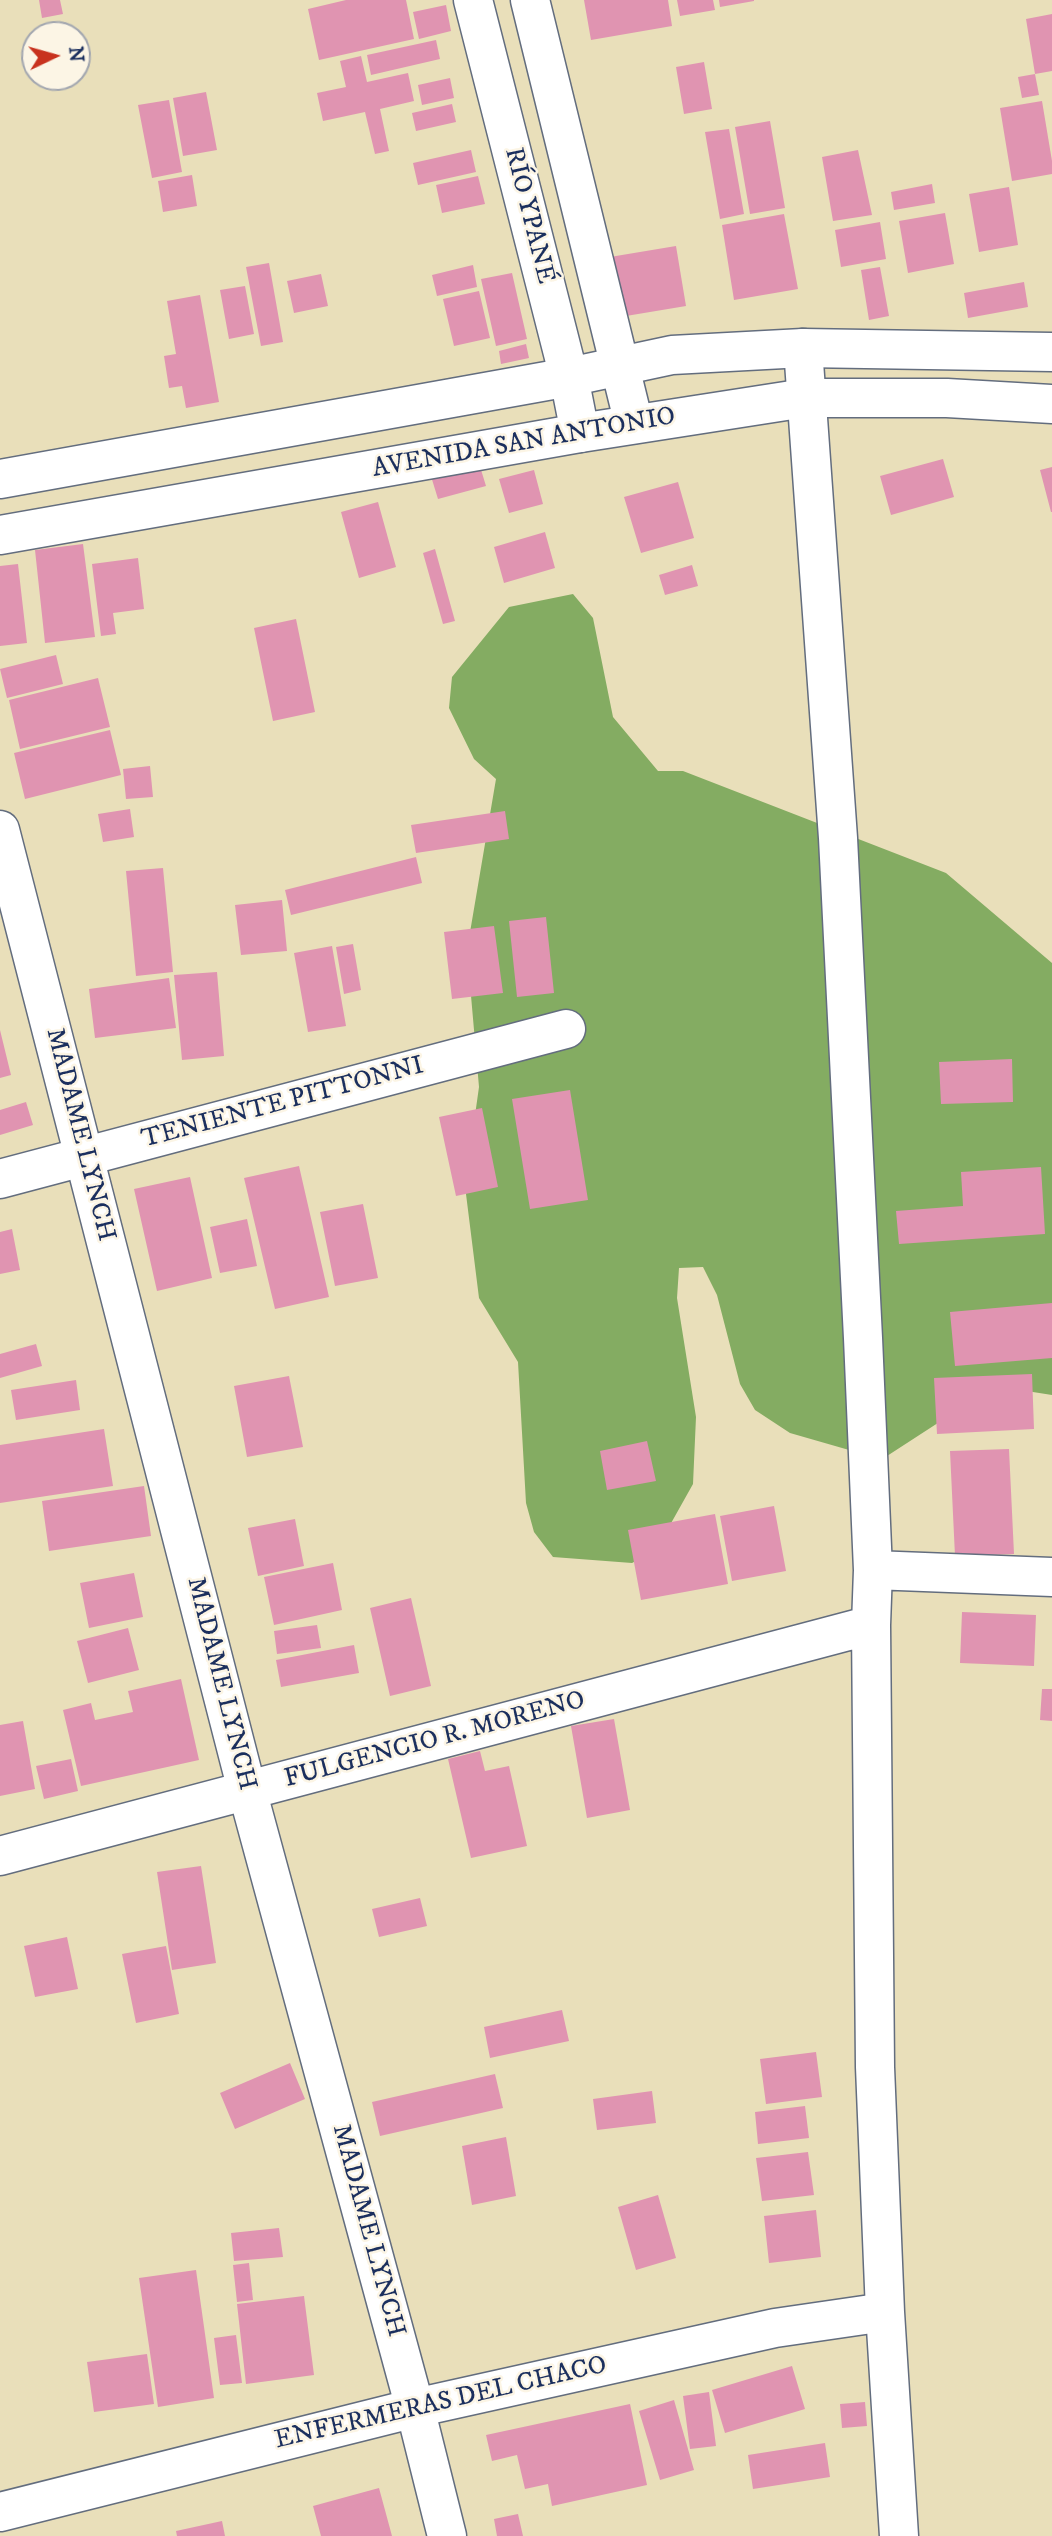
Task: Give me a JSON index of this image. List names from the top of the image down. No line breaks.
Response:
{"streets":{"street":["RÍO YPANÉ","AVENIDA SAN ANTONIO","TENIENTE PITTONNI","MADAME LYNCH","FULGENCIO R. MORENO","ENFERMERAS DEL CHACO"]},"crossings":[["RÍO YPANÉ","AVENIDA SAN ANTONIO"],["TENIENTE PITTONNI","MADAME LYNCH"],["MADAME LYNCH","FULGENCIO R. MORENO"],["MADAME LYNCH","ENFERMERAS DEL CHACO"]],"north":"right"}
